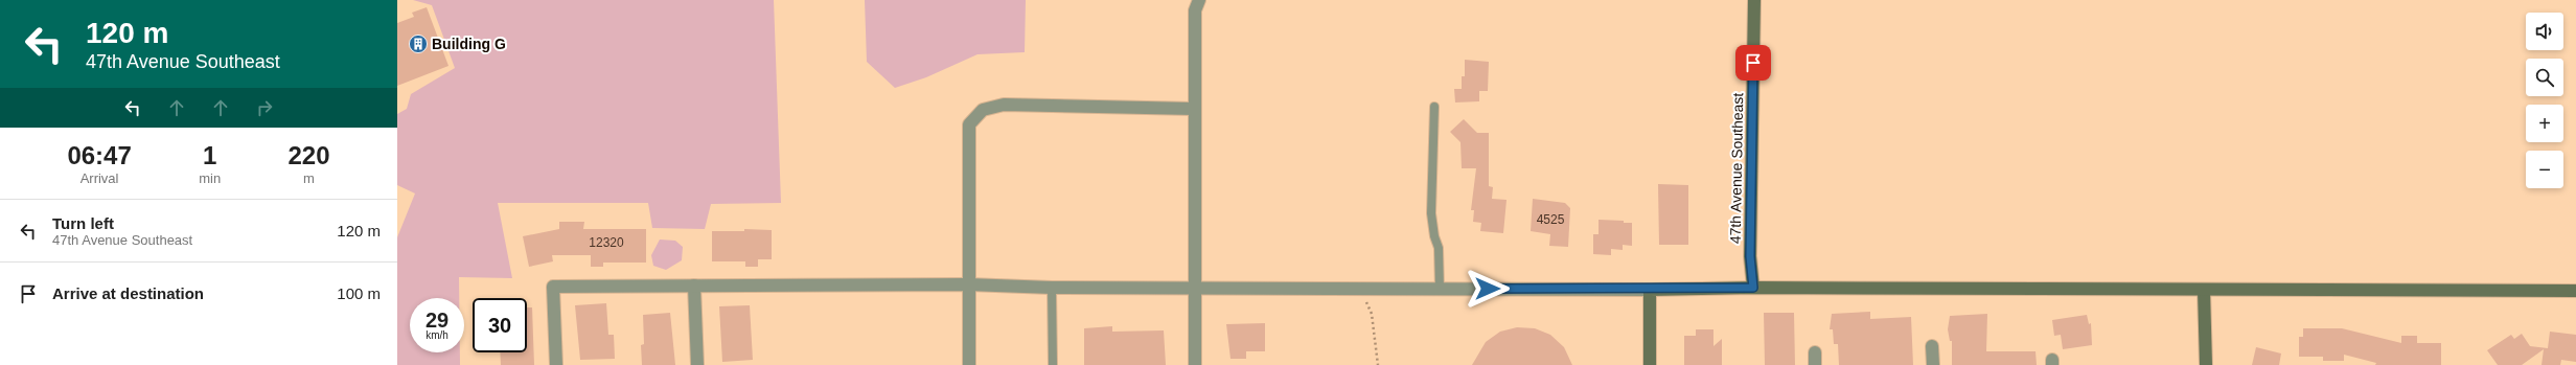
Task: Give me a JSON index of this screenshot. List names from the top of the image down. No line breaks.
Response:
{"streets":{"street":["47th Avenue Southeast"]},"places":{"building":["Building G"]},"house_numbers":["4525","12320"],"page":{"turn":["120 m","47th Avenue Southeast"],"map_buttons":["+","−"],"eta":["06:47","Arrival","1","min","220","m"],"list":[{"name":"Turn left","note":"47th Avenue Southeast","value":"120 m"},{"name":"Arrive at destination","value":"100 m"}],"speed":"29 km/h","limit":"30"}}
